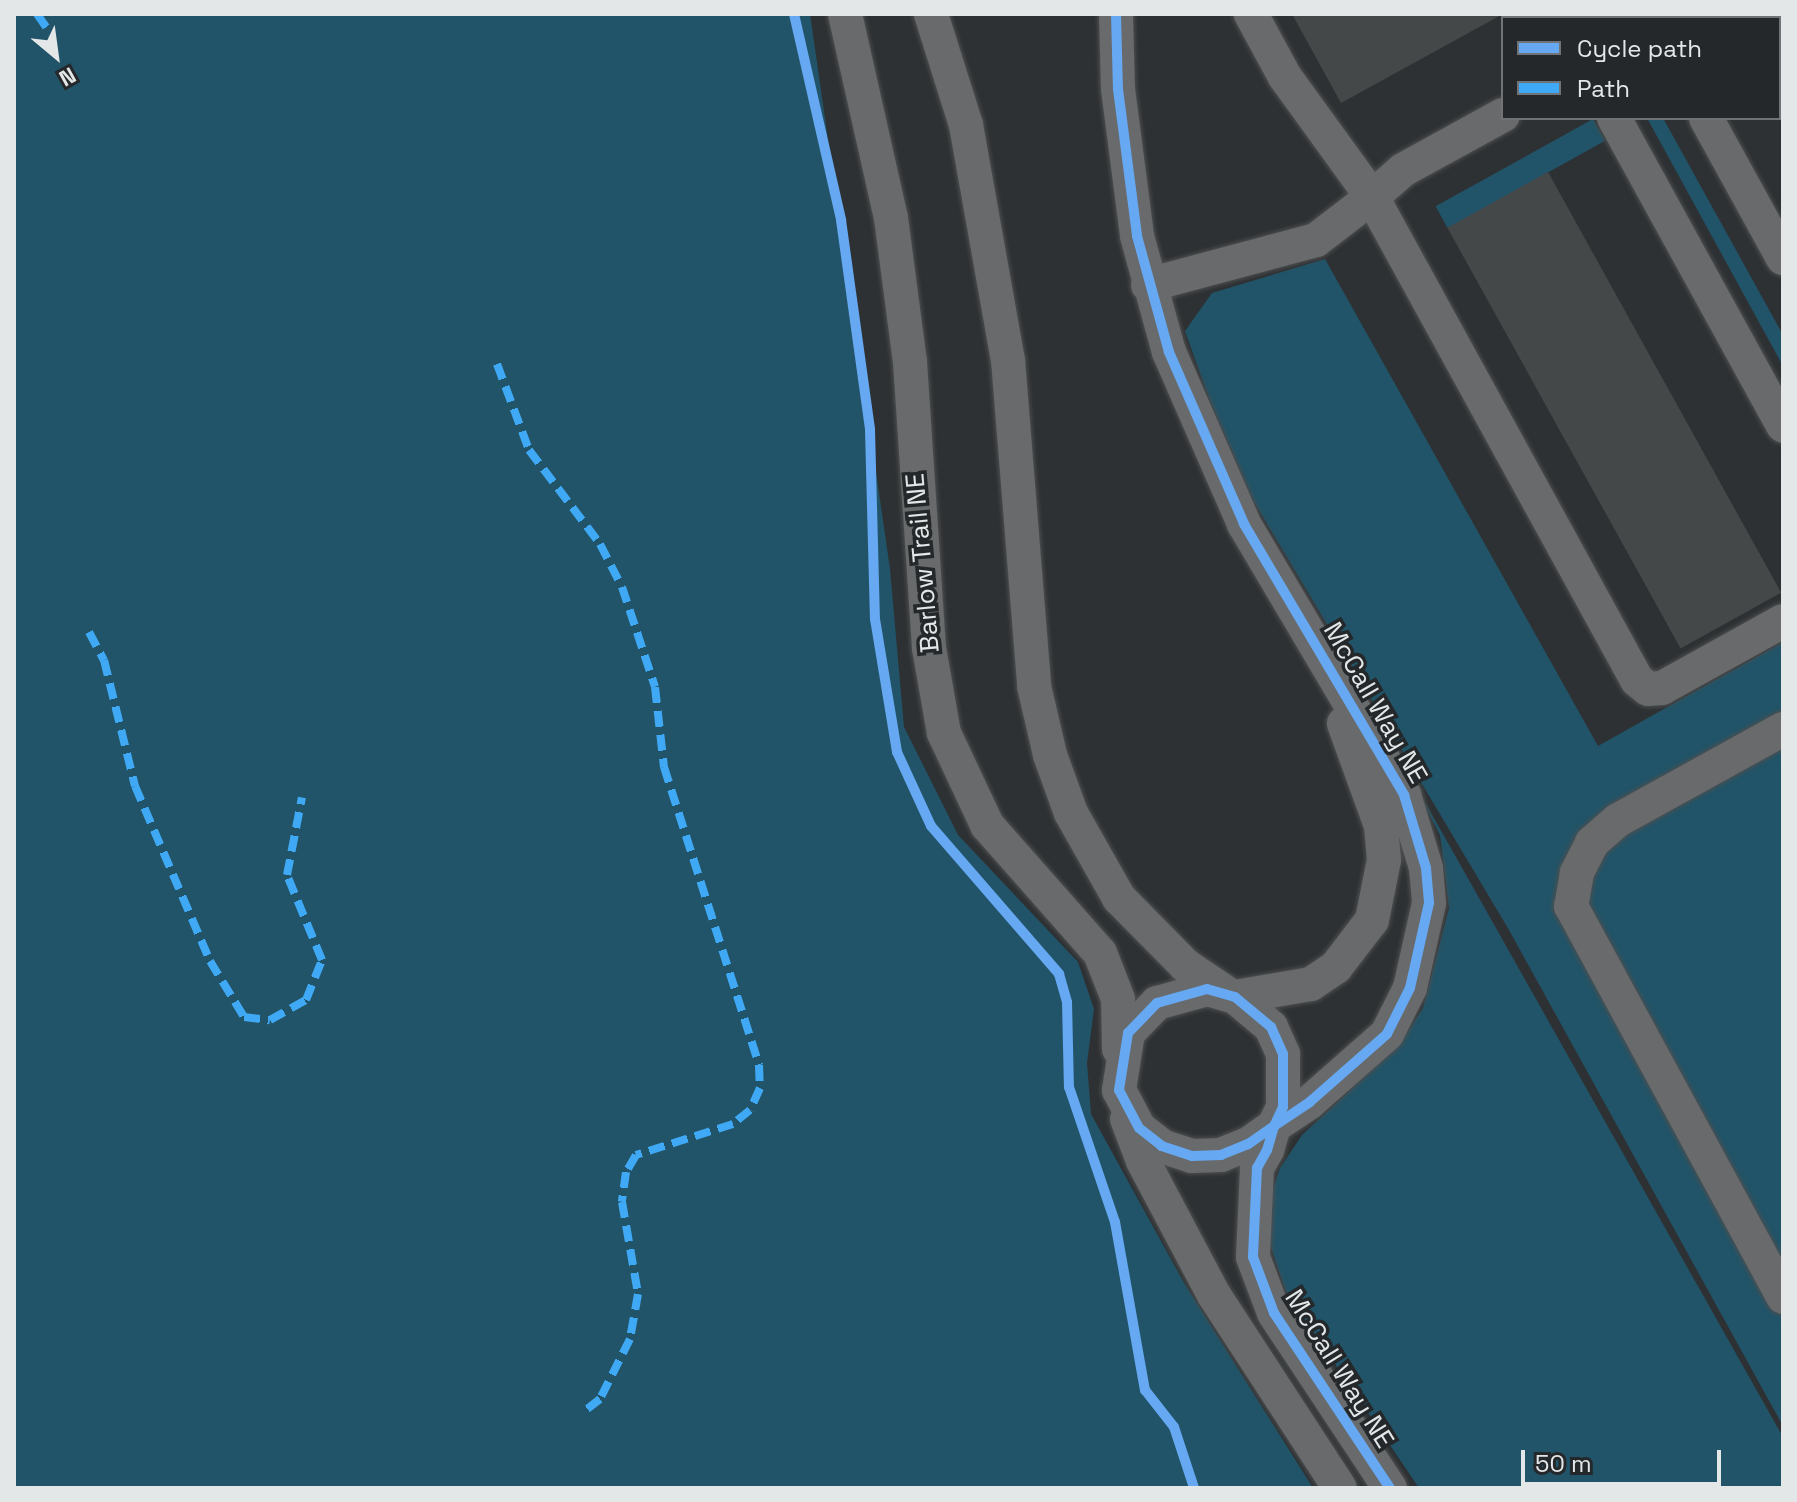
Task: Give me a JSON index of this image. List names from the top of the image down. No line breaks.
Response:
{"streets":{"street":["Barlow Trail NE","McCall Way NE"]},"crossings":[["Barlow Trail NE","McCall Way NE"]],"legend":["Cycle path","Path"],"scale_bar":"50 m","north":"bottom right"}
